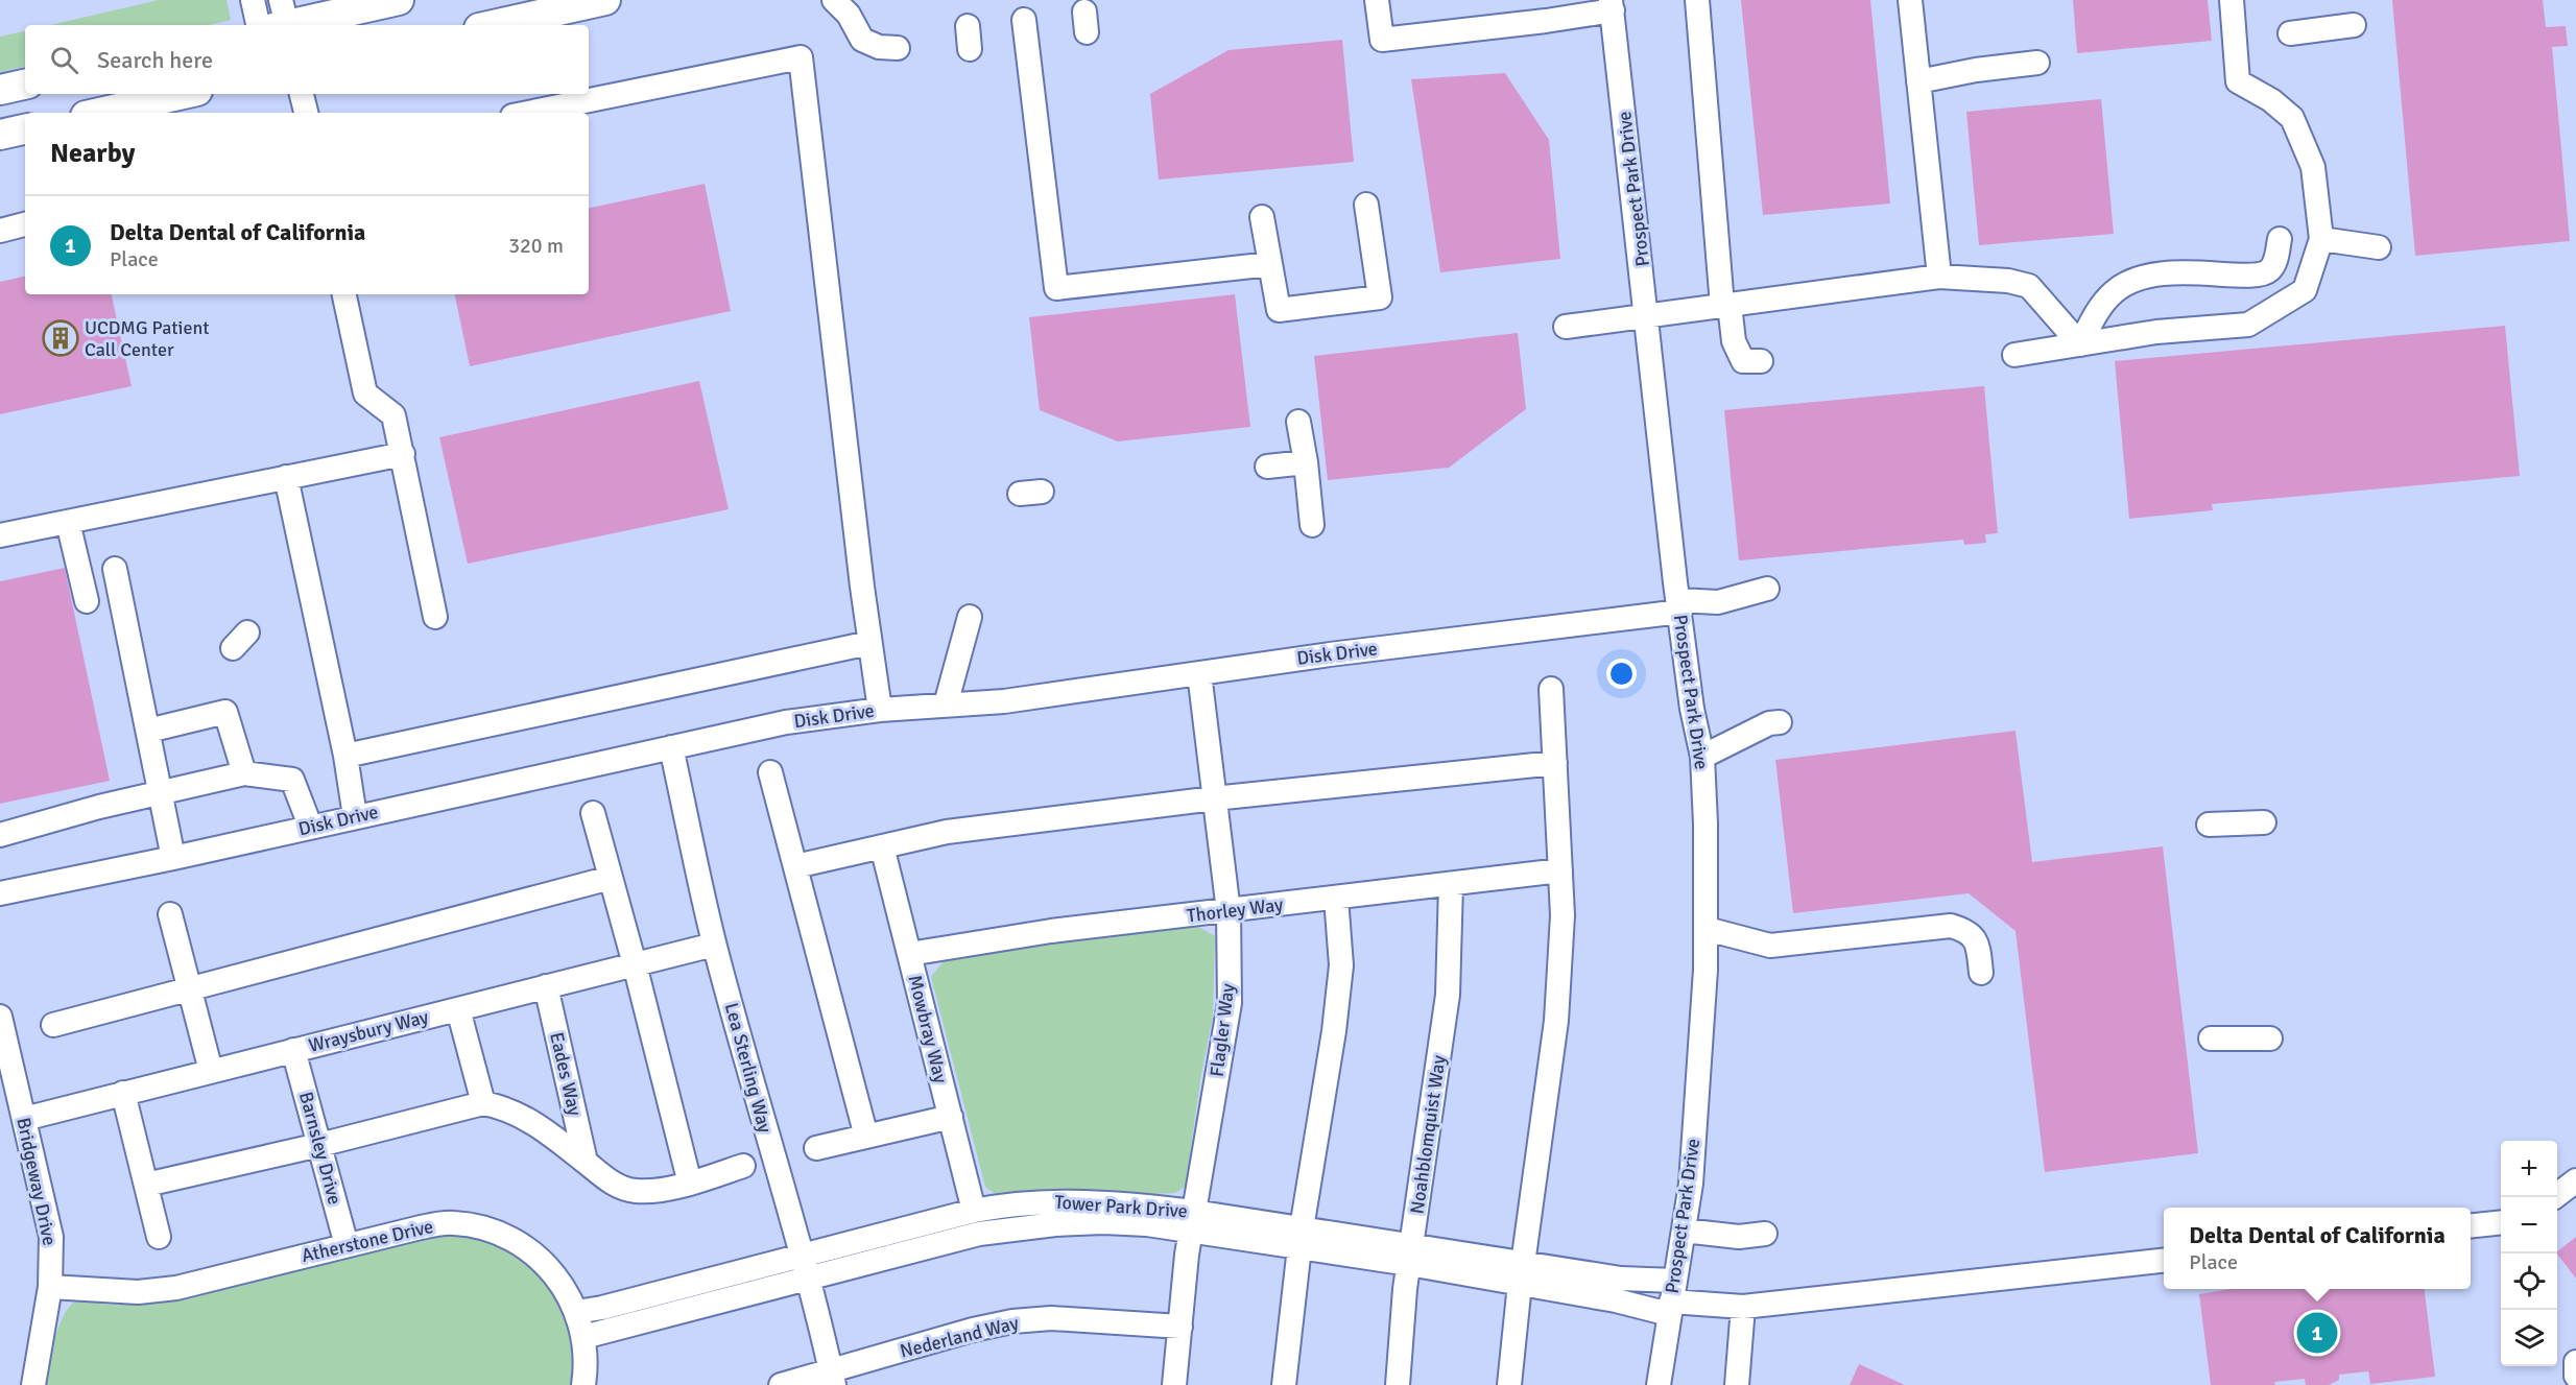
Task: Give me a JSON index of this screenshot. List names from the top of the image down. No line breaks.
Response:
{"streets":{"street":["Prospect Park Drive","Disk Drive","Thorley Way","Mowbray Way","Flagler Way","Wraysbury Way","Lea Sterling Way","Eades Way","Noahblomquist Way","Barnsley Drive","Bridgeway Drive","Tower Park Drive","Atherstone Drive","Nederland Way"]},"crossings":[["Prospect Park Drive","Disk Drive"],["Prospect Park Drive","Tower Park Drive"],["Disk Drive","Flagler Way"],["Disk Drive","Lea Sterling Way"],["Thorley Way","Mowbray Way"],["Thorley Way","Flagler Way"],["Thorley Way","Noahblomquist Way"],["Mowbray Way","Tower Park Drive"],["Flagler Way","Tower Park Drive"],["Flagler Way","Nederland Way"],["Wraysbury Way","Lea Sterling Way"],["Wraysbury Way","Eades Way"],["Wraysbury Way","Barnsley Drive"],["Wraysbury Way","Bridgeway Drive"],["Lea Sterling Way","Tower Park Drive"],["Lea Sterling Way","Nederland Way"],["Noahblomquist Way","Tower Park Drive"],["Barnsley Drive","Atherstone Drive"],["Bridgeway Drive","Atherstone Drive"],["Tower Park Drive","Atherstone Drive"]],"places":{"building":["UCDMG Patient Call Center"]},"page":{"search":"Search here","heading":"Nearby","list":[{"mark":"1","name":"Delta Dental of California","note":"Place","value":"320 m"}],"map_buttons":["+","−"],"popup":["Delta Dental of California","Place"],"pins":"1"}}
